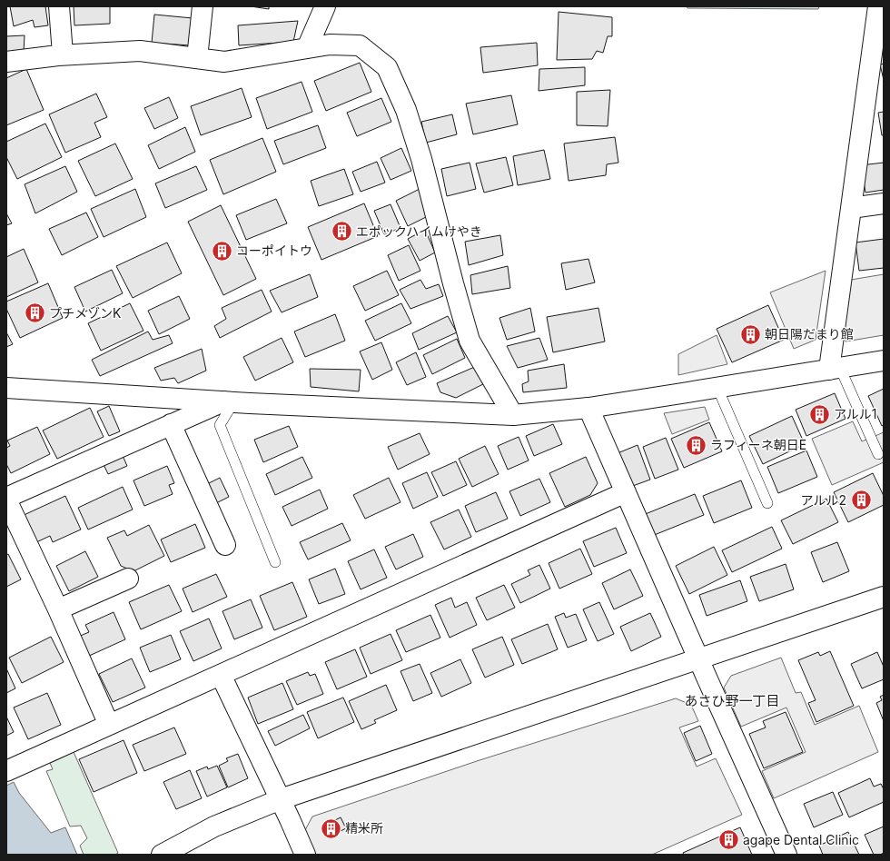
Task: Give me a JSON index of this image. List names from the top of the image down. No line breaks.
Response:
{"districts":["あさひ野一丁目"],"places":{"building":["エポックハイムけやき","コーポイトウ","プチメゾンK","朝日陽だまり館","アルル1","ラフィーネ朝日E","アルル2","精米所","agape Dental Clinic"]}}
